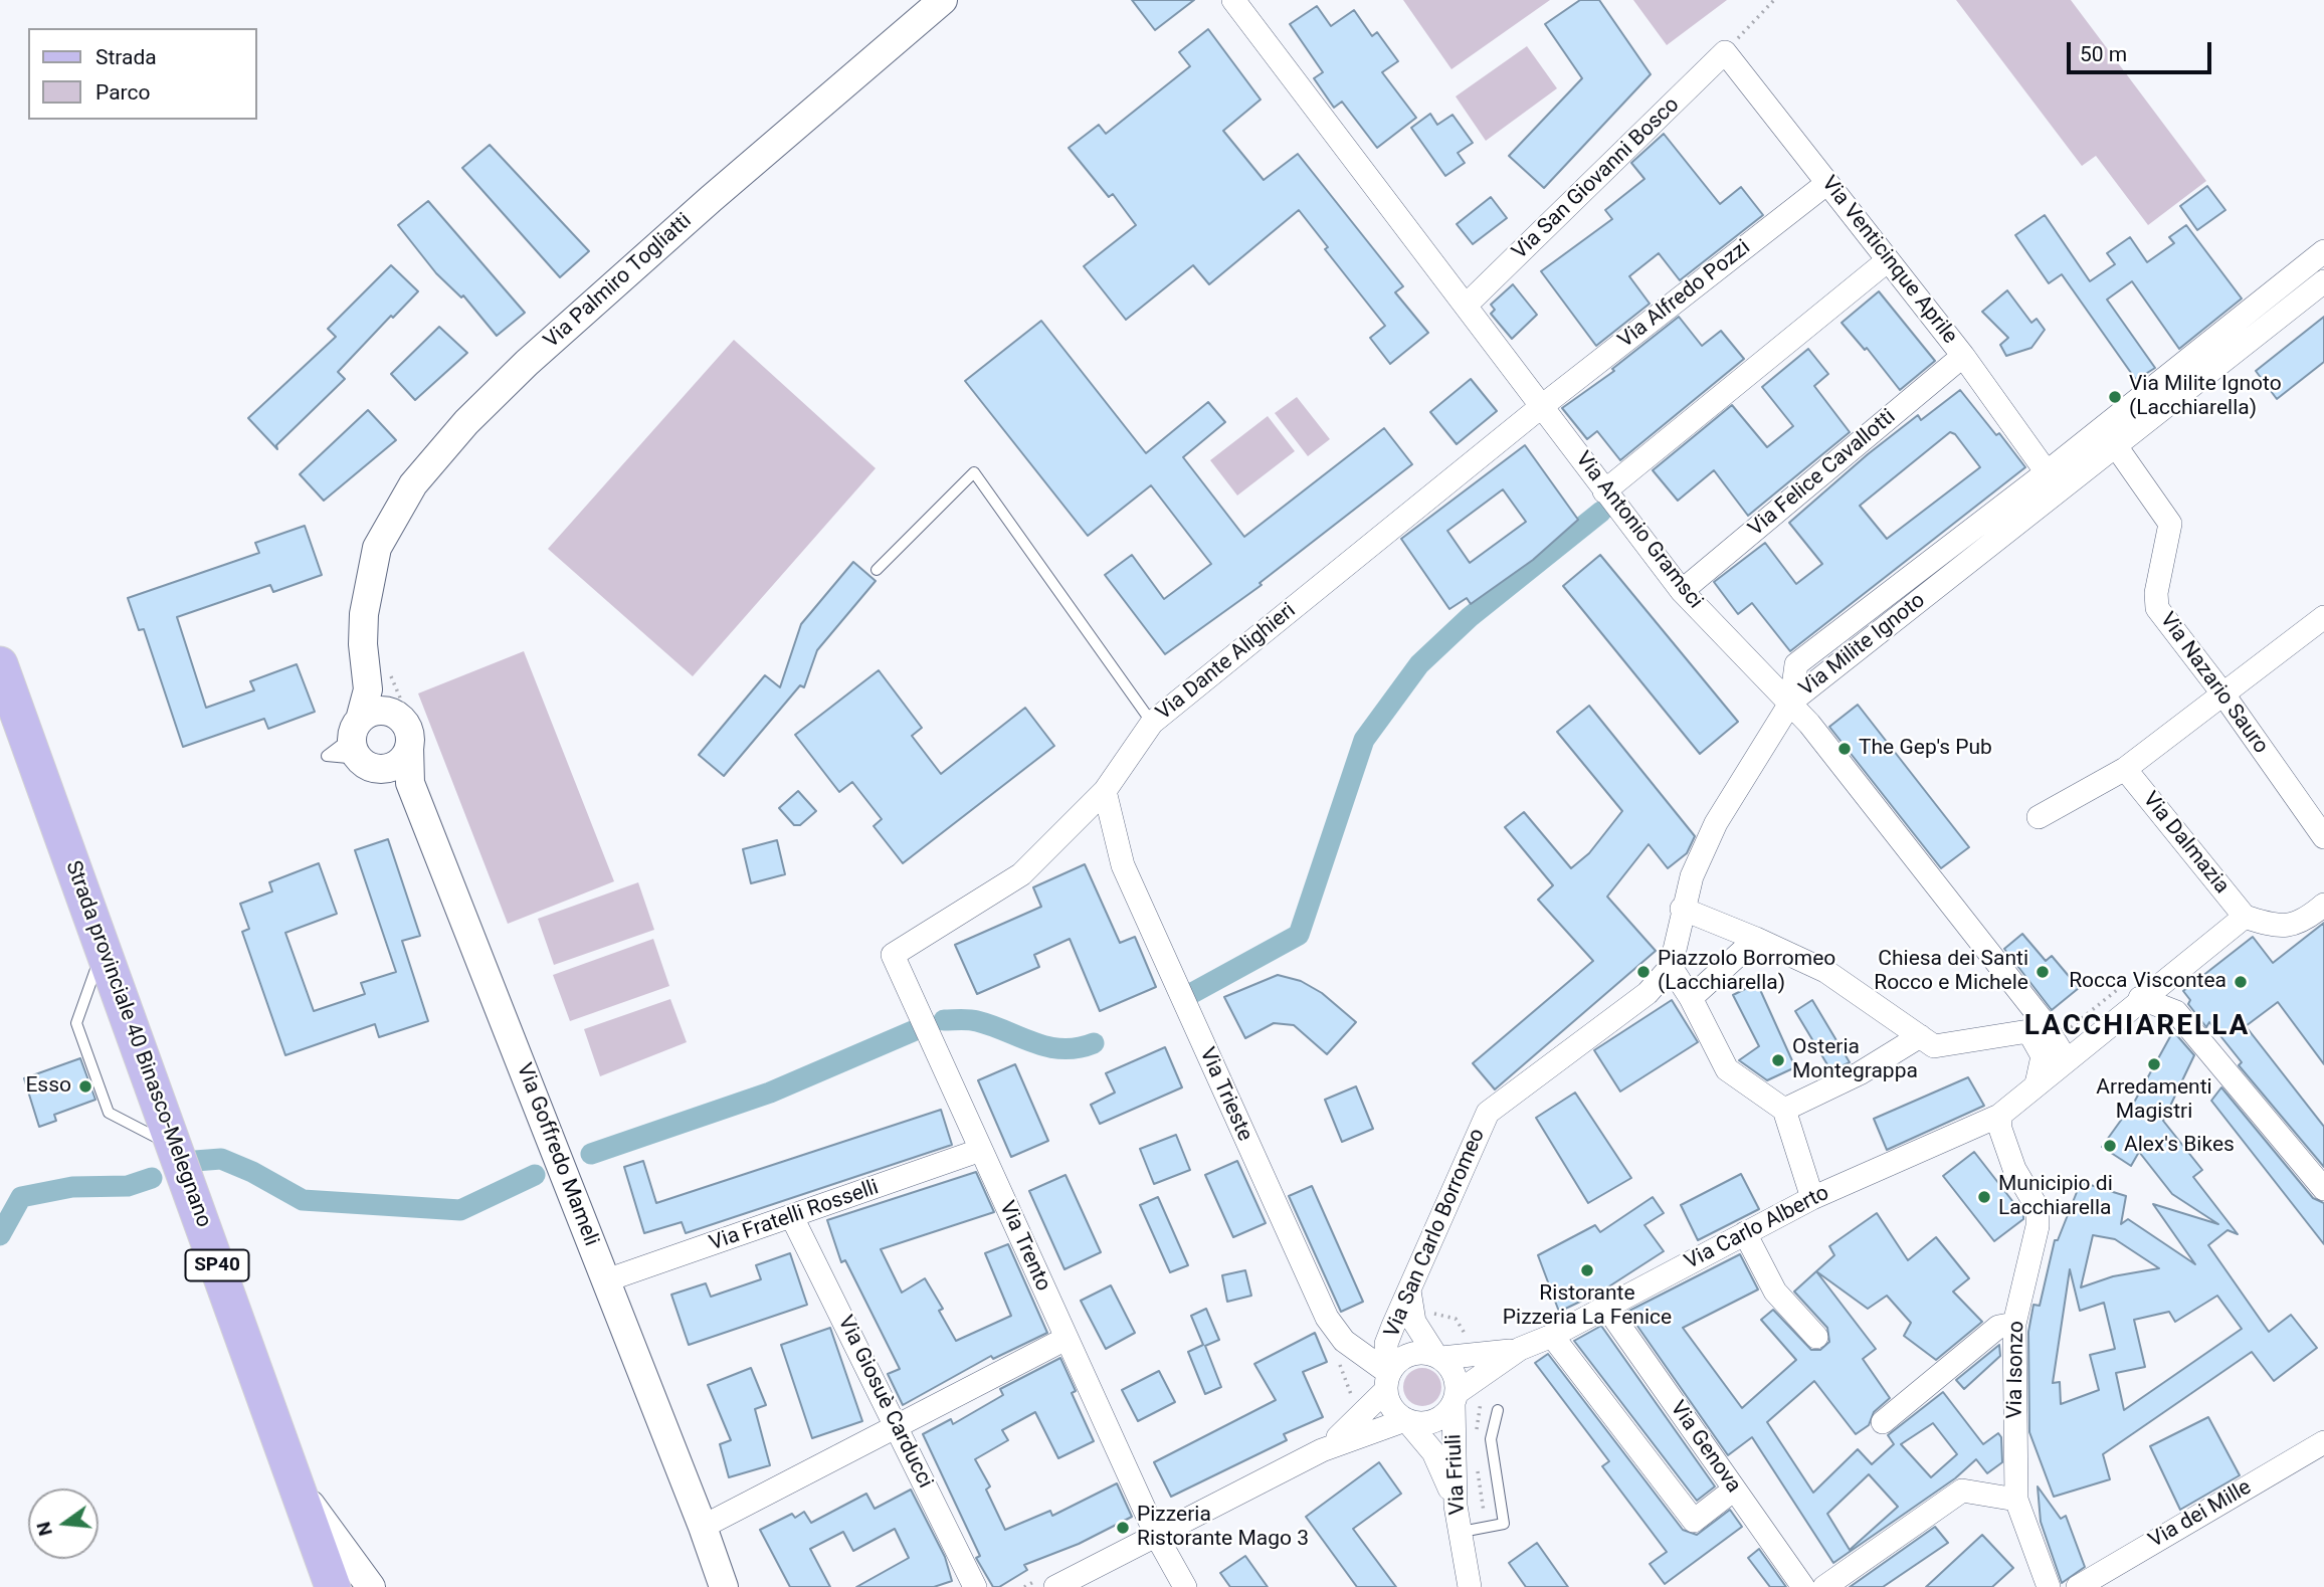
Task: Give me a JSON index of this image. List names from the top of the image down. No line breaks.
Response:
{"streets":{"main road":["Strada provinciale 40 Binasco-Melegnano","SP40"],"street":["Via San Giovanni Bosco","Via Venticinque Aprile","Via Palmiro Togliatti","Via Alfredo Pozzi","Via Felice Cavallotti","Via Antonio Gramsci","Via Milite Ignoto","Via Dante Alighieri","Via Nazario Sauro","Via Dalmazia","Via Trieste","Via Goffredo Mameli","Via Fratelli Rosselli","Via Carlo Alberto","Via San Carlo Borromeo","Via Trento","Via Isonzo","Via Giosuè Carducci","Via Genova","Via Friuli","Via dei Mille"]},"crossings":[["Via San Giovanni Bosco","Via Venticinque Aprile"],["Via San Giovanni Bosco","Via Antonio Gramsci"],["Via Venticinque Aprile","Via Alfredo Pozzi"],["Via Venticinque Aprile","Via Felice Cavallotti"],["Via Venticinque Aprile","Via Milite Ignoto"],["Via Alfredo Pozzi","Via Antonio Gramsci"],["Via Alfredo Pozzi","Via Dante Alighieri"],["Via Felice Cavallotti","Via Antonio Gramsci"],["Via Antonio Gramsci","Via Milite Ignoto"],["Via Antonio Gramsci","Via Dante Alighieri"],["Via Antonio Gramsci","Via Carlo Alberto"],["Via Milite Ignoto","Via Nazario Sauro"],["Via Dante Alighieri","Via Trieste"],["Via Dante Alighieri","Via Trento"],["Via Trieste","Via Carlo Alberto"],["Via Trieste","Via San Carlo Borromeo"],["Via Trieste","Via Friuli"],["Via Goffredo Mameli","Via Fratelli Rosselli"],["Via Fratelli Rosselli","Via Trento"],["Via Fratelli Rosselli","Via Giosuè Carducci"],["Via Carlo Alberto","Via San Carlo Borromeo"],["Via Carlo Alberto","Via Trento"],["Via Carlo Alberto","Via Isonzo"],["Via Carlo Alberto","Via Genova"],["Via Carlo Alberto","Via Friuli"],["Via San Carlo Borromeo","Via Friuli"]],"districts":["LACCHIARELLA"],"places":["Via Milite Ignoto (Lacchiarella)","The Gep's Pub","Piazzolo Borromeo (Lacchiarella)","Chiesa dei Santi Rocco e Michele","Rocca Viscontea","Osteria Montegrappa","Arredamenti Magistri","Esso","Alex's Bikes","Municipio di Lacchiarella","Ristorante Pizzeria La Fenice","Pizzeria Ristorante Mago 3"],"legend":["Strada","Parco"],"scale_bar":"50 m","north":"left"}
